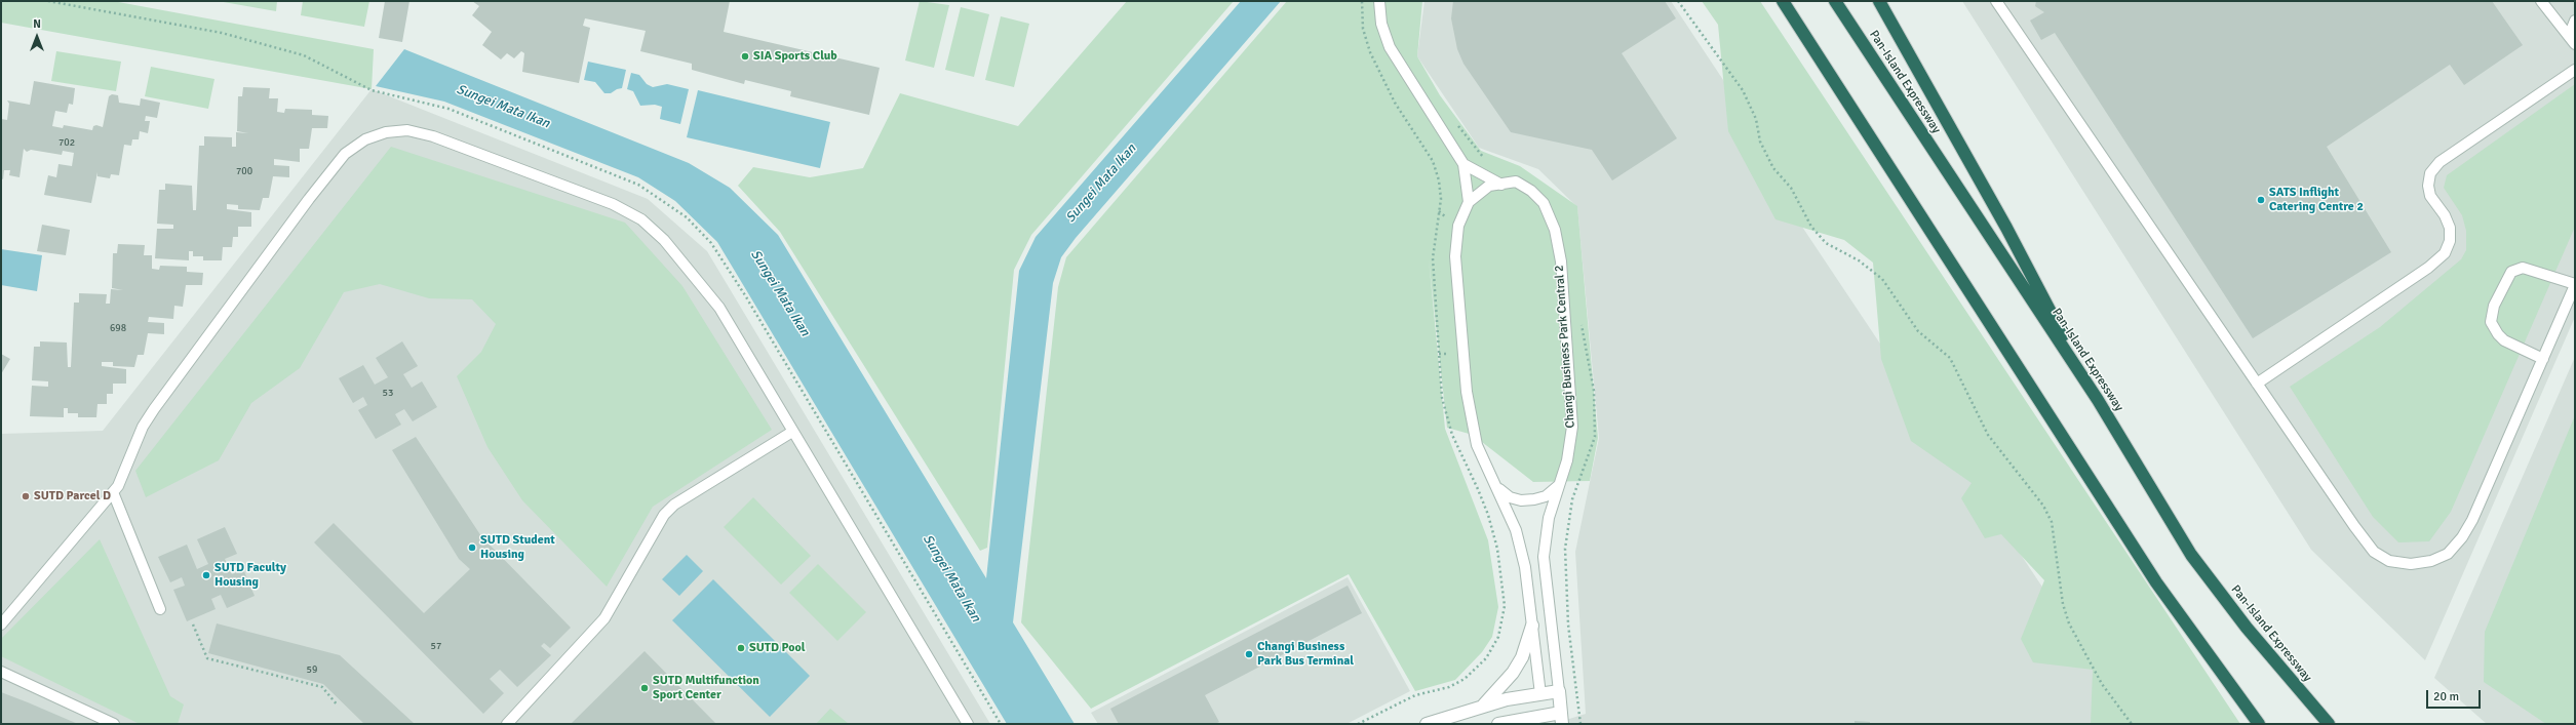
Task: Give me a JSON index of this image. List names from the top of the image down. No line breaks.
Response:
{"streets":{"highway":["Pan-Island Expressway"],"street":["Changi Business Park Central 2"]},"water":["Sungei Mata Ikan"],"places":["SIA Sports Club","SATS Inflight Catering Centre 2","SUTD Parcel D","SUTD Student Housing","SUTD Faculty Housing","SUTD Pool","Changi Business Park Bus Terminal","SUTD Multifunction Sport Center"],"house_numbers":["702","700","698","53","57","59"],"scale_bar":"20 m","north":"top"}
